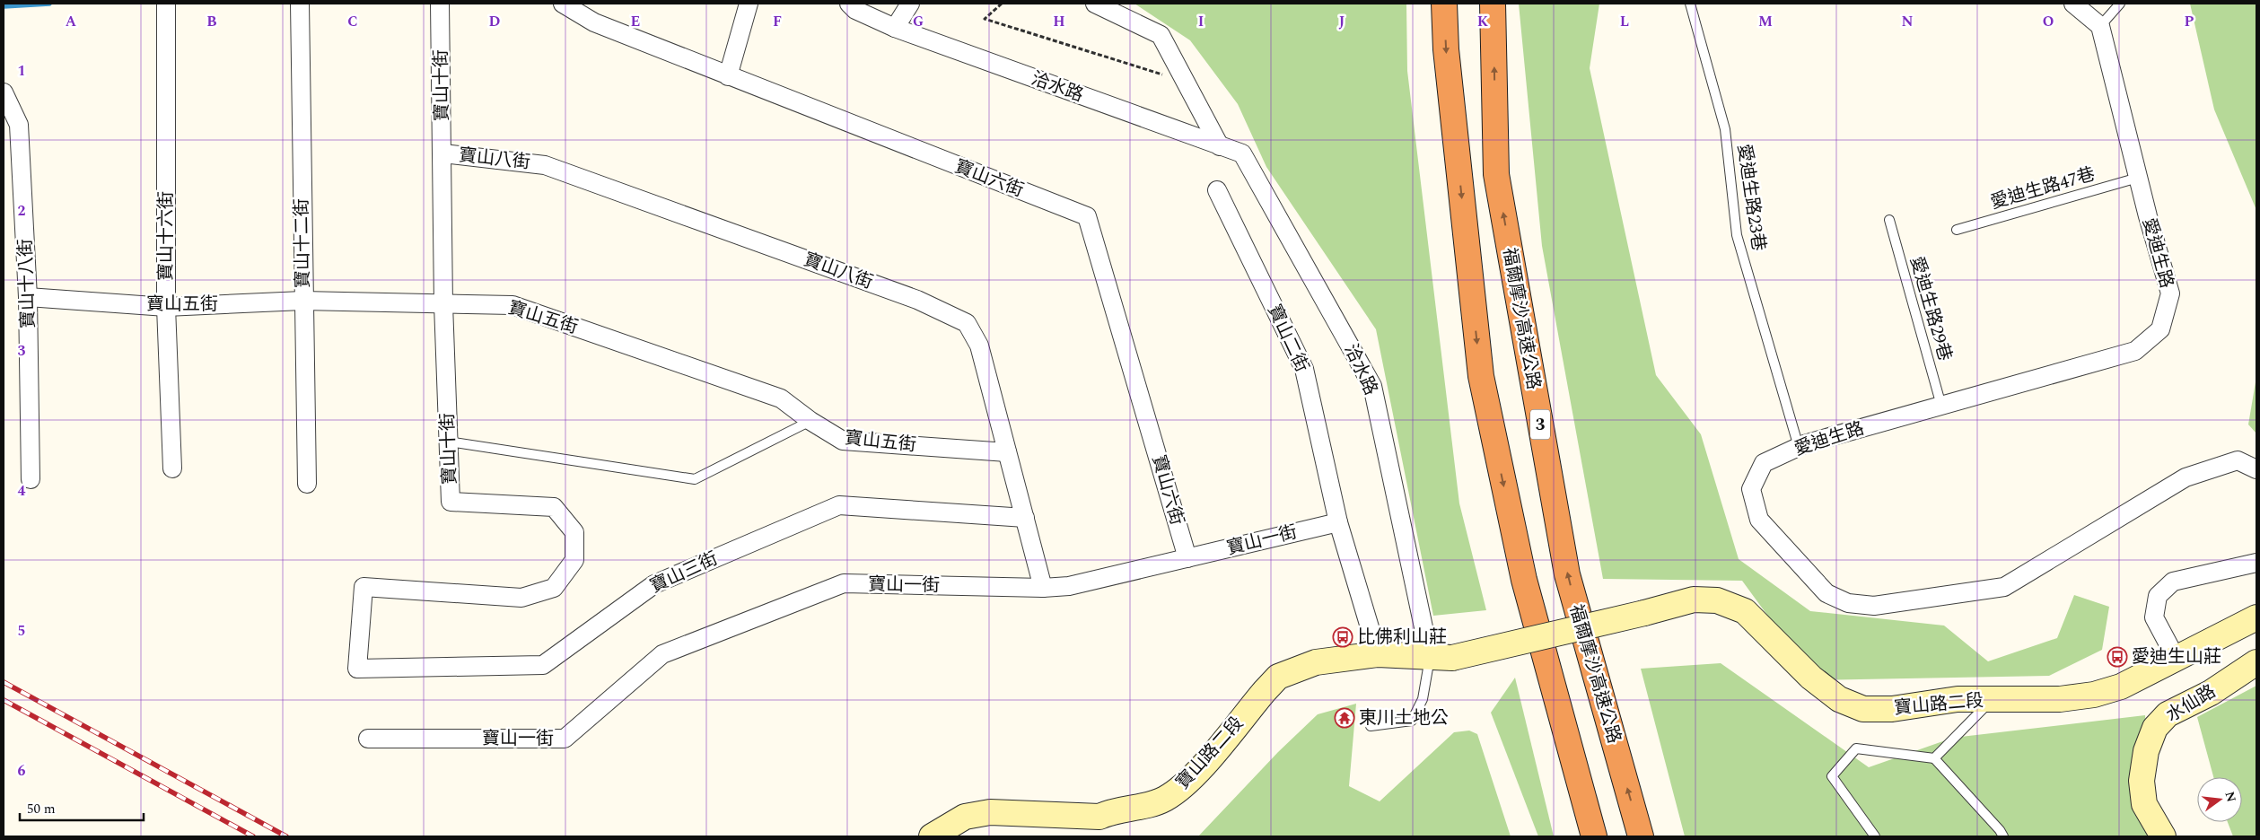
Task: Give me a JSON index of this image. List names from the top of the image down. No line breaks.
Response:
{"streets":{"highway":["福爾摩沙高速公路","3"],"street":["寶山十街","洽水路","寶山八街","寶山六街","寶山十六街","寶山十二街","愛迪生路","寶山十八街","寶山五街","寶山二街","寶山一街","寶山三街","水仙路","寶山路二段"],"lane":["愛迪生路47巷","愛迪生路23巷","愛迪生路29巷"]},"crossings":[["寶山十街","寶山八街"],["寶山十街","寶山五街"],["寶山十街","寶山三街"],["洽水路","寶山路二段"],["寶山八街","寶山五街"],["寶山八街","寶山一街"],["寶山八街","寶山三街"],["寶山六街","寶山一街"],["愛迪生路47巷","愛迪生路"],["愛迪生路23巷","愛迪生路"],["寶山十六街","寶山五街"],["寶山十二街","寶山五街"],["愛迪生路","愛迪生路29巷"],["寶山十八街","寶山五街"],["寶山二街","寶山一街"]],"places":{"bus stop":["比佛利山莊","愛迪生山莊"],"temple":["東川土地公"]},"scale_bar":"50 m","north":"right","grid":{"columns":["A","B","C","D","E","F","G","H","I","J","K","L","M","N","O","P"],"rows":["1","2","3","4","5","6"]}}
